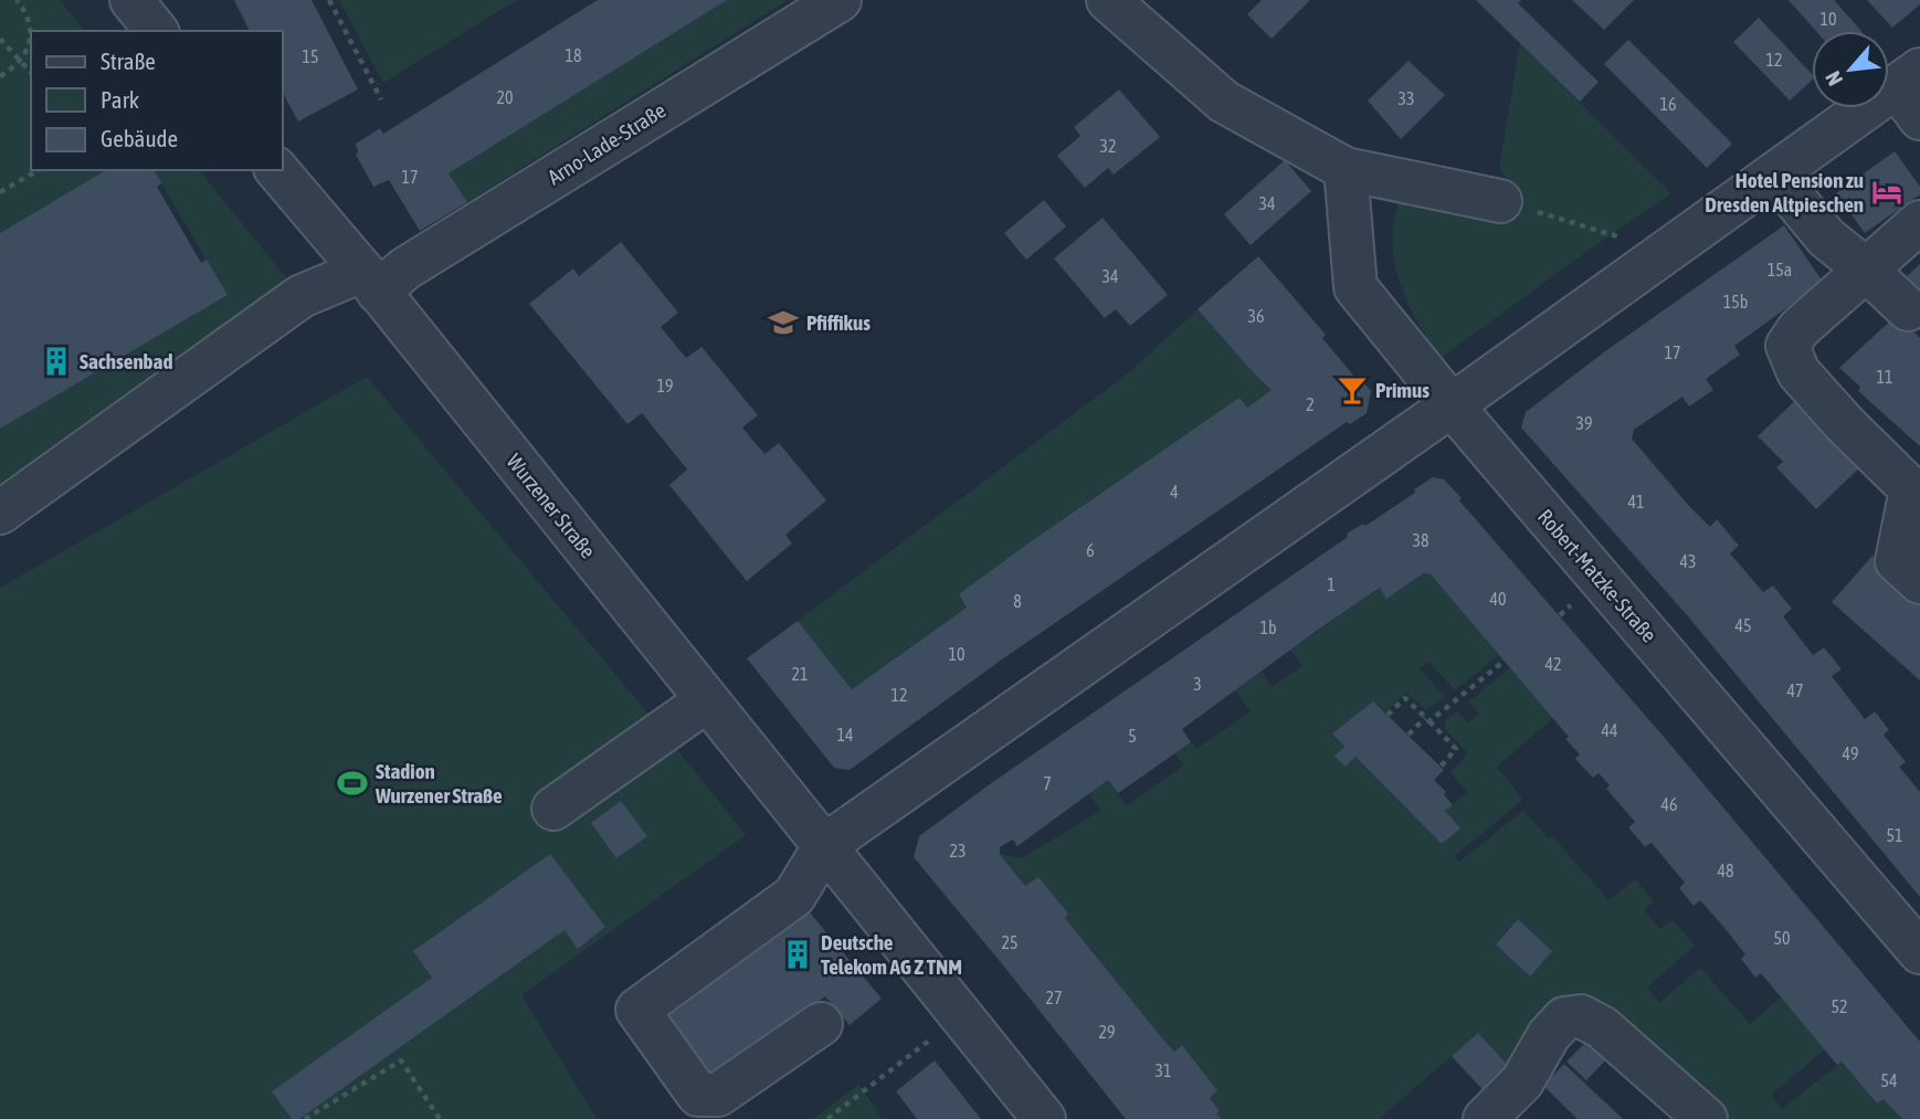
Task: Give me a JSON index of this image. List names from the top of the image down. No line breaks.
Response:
{"streets":{"street":["Arno-Lade-Straße","Wurzener Straße","Robert-Matzke-Straße"]},"crossings":[["Arno-Lade-Straße","Wurzener Straße"]],"places":{"hotel":["Hotel Pension zu Dresden Altpieschen"],"school or university":["Pfiffikus"],"building":["Sachsenbad","Deutsche Telekom AG Z TNM"],"bar":["Primus"],"sports":["Stadion Wurzener Straße"]},"house_numbers":["10","18","15","12","20","33","16","32","17","34","15a","34","15b","36","17","11","19","2","39","4","41","38","6","43","1","40","8","45","1b","10","42","21","3","47","12","44","14","5","49","7","46","51","23","48","50","25","27","52","29","31","54"],"legend":["Straße","Park","Gebäude"],"north":"bottom left"}
